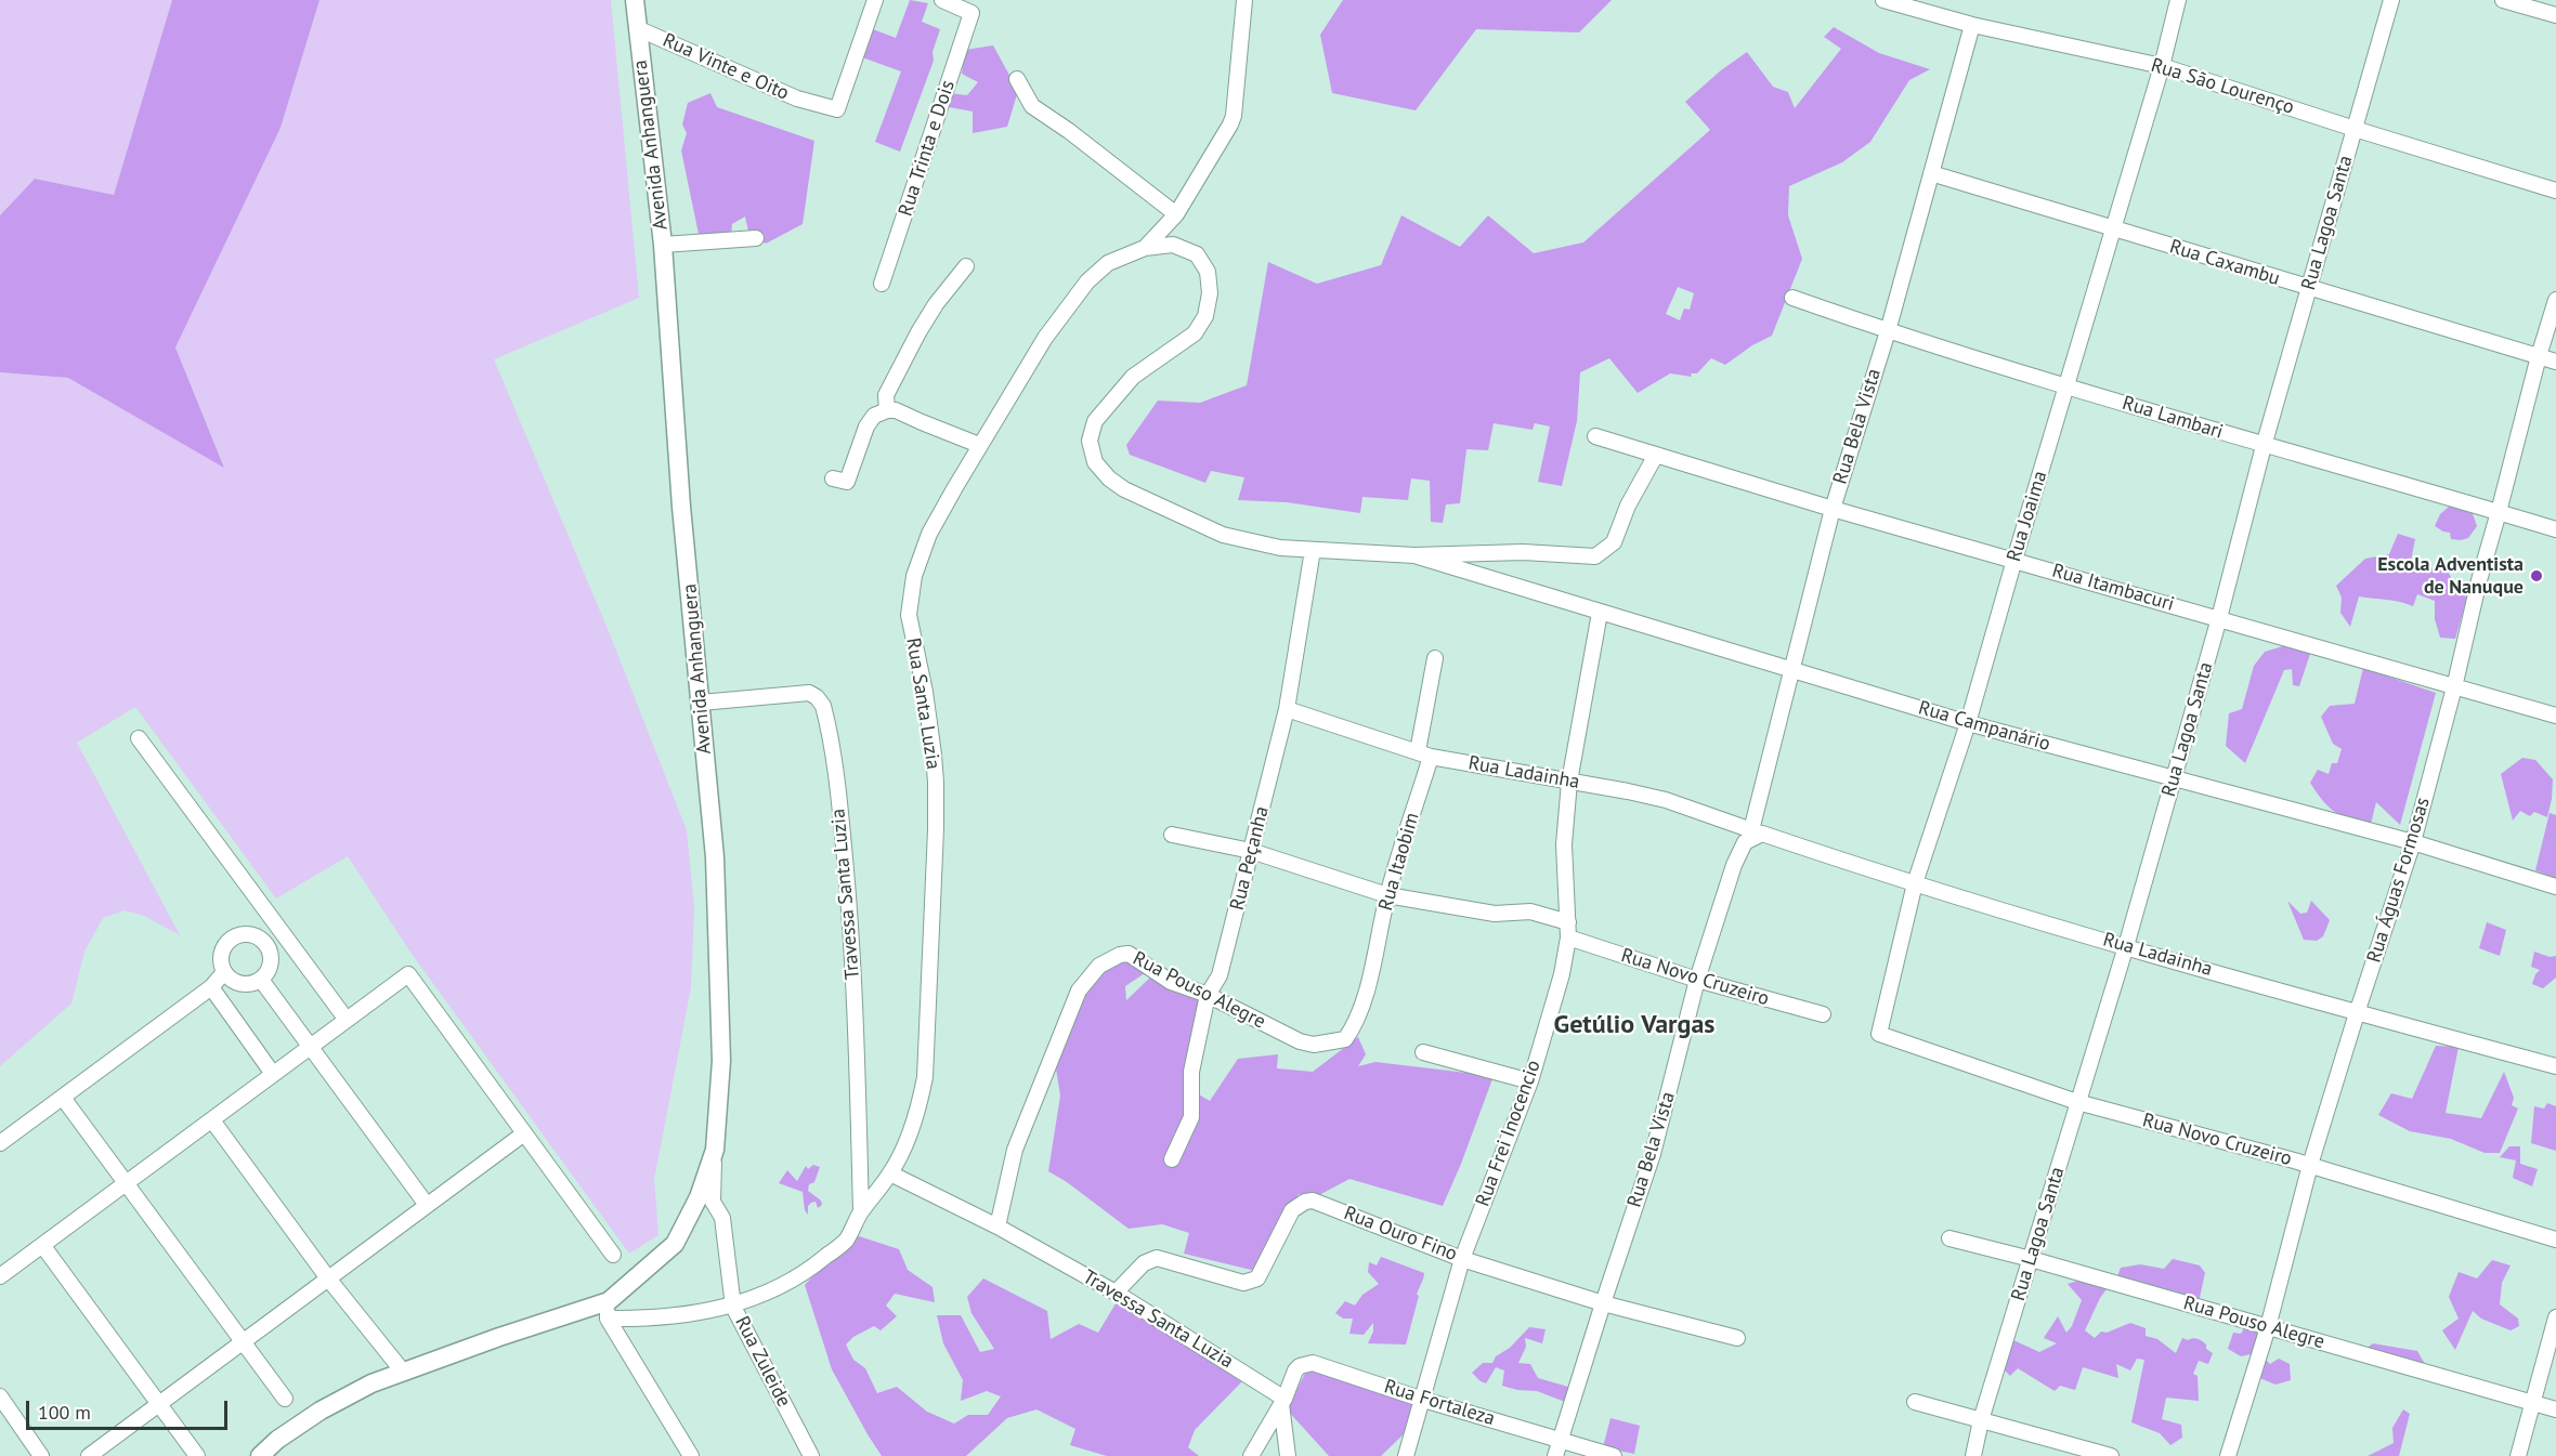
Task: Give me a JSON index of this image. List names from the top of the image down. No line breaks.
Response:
{"streets":{"street":["Rua Vinte e Oito","Rua São Lourenço","Avenida Anhanguera","Rua Trinta e Dois","Rua Lagoa Santa","Rua Caxambu","Rua Lambari","Rua Bela Vista","Rua Joaima","Rua Itambacuri","Rua Santa Luzia","Rua Campanário","Rua Ladainha","Rua Peçanha","Rua Itaobim","Rua Águas Formosas","Travessa Santa Luzia","Rua Novo Cruzeiro","Rua Pouso Alegre","Rua Frei Inocencio","Rua Ouro Fino","Rua Zuleide","Rua Fortaleza"]},"crossings":[["Rua Vinte e Oito","Avenida Anhanguera"],["Rua São Lourenço","Rua Lagoa Santa"],["Rua São Lourenço","Rua Bela Vista"],["Rua São Lourenço","Rua Joaima"],["Avenida Anhanguera","Rua Santa Luzia"],["Avenida Anhanguera","Travessa Santa Luzia"],["Avenida Anhanguera","Rua Zuleide"],["Rua Lagoa Santa","Rua Caxambu"],["Rua Lagoa Santa","Rua Lambari"],["Rua Lagoa Santa","Rua Itambacuri"],["Rua Lagoa Santa","Rua Campanário"],["Rua Lagoa Santa","Rua Ladainha"],["Rua Lagoa Santa","Rua Novo Cruzeiro"],["Rua Lagoa Santa","Rua Pouso Alegre"],["Rua Caxambu","Rua Bela Vista"],["Rua Caxambu","Rua Joaima"],["Rua Caxambu","Rua Águas Formosas"],["Rua Lambari","Rua Bela Vista"],["Rua Lambari","Rua Joaima"],["Rua Lambari","Rua Águas Formosas"],["Rua Bela Vista","Rua Itambacuri"],["Rua Bela Vista","Rua Campanário"],["Rua Bela Vista","Rua Ladainha"],["Rua Bela Vista","Rua Novo Cruzeiro"],["Rua Bela Vista","Rua Ouro Fino"],["Rua Bela Vista","Rua Fortaleza"],["Rua Joaima","Rua Itambacuri"],["Rua Joaima","Rua Campanário"],["Rua Joaima","Rua Ladainha"],["Rua Joaima","Rua Novo Cruzeiro"],["Rua Itambacuri","Rua Campanário"],["Rua Itambacuri","Rua Águas Formosas"],["Rua Santa Luzia","Rua Campanário"],["Rua Santa Luzia","Travessa Santa Luzia"],["Rua Santa Luzia","Rua Zuleide"],["Rua Campanário","Rua Peçanha"],["Rua Campanário","Rua Águas Formosas"],["Rua Campanário","Rua Frei Inocencio"],["Rua Ladainha","Rua Peçanha"],["Rua Ladainha","Rua Itaobim"],["Rua Ladainha","Rua Águas Formosas"],["Rua Ladainha","Rua Frei Inocencio"],["Rua Peçanha","Rua Pouso Alegre"],["Rua Itaobim","Rua Novo Cruzeiro"],["Rua Itaobim","Rua Pouso Alegre"],["Rua Águas Formosas","Rua Novo Cruzeiro"],["Rua Águas Formosas","Rua Pouso Alegre"],["Travessa Santa Luzia","Rua Pouso Alegre"],["Travessa Santa Luzia","Rua Ouro Fino"],["Travessa Santa Luzia","Rua Fortaleza"],["Rua Novo Cruzeiro","Rua Frei Inocencio"],["Rua Frei Inocencio","Rua Ouro Fino"],["Rua Frei Inocencio","Rua Fortaleza"]],"districts":["Getúlio Vargas"],"places":["Escola Adventista de Nanuque"],"scale_bar":"100 m"}
